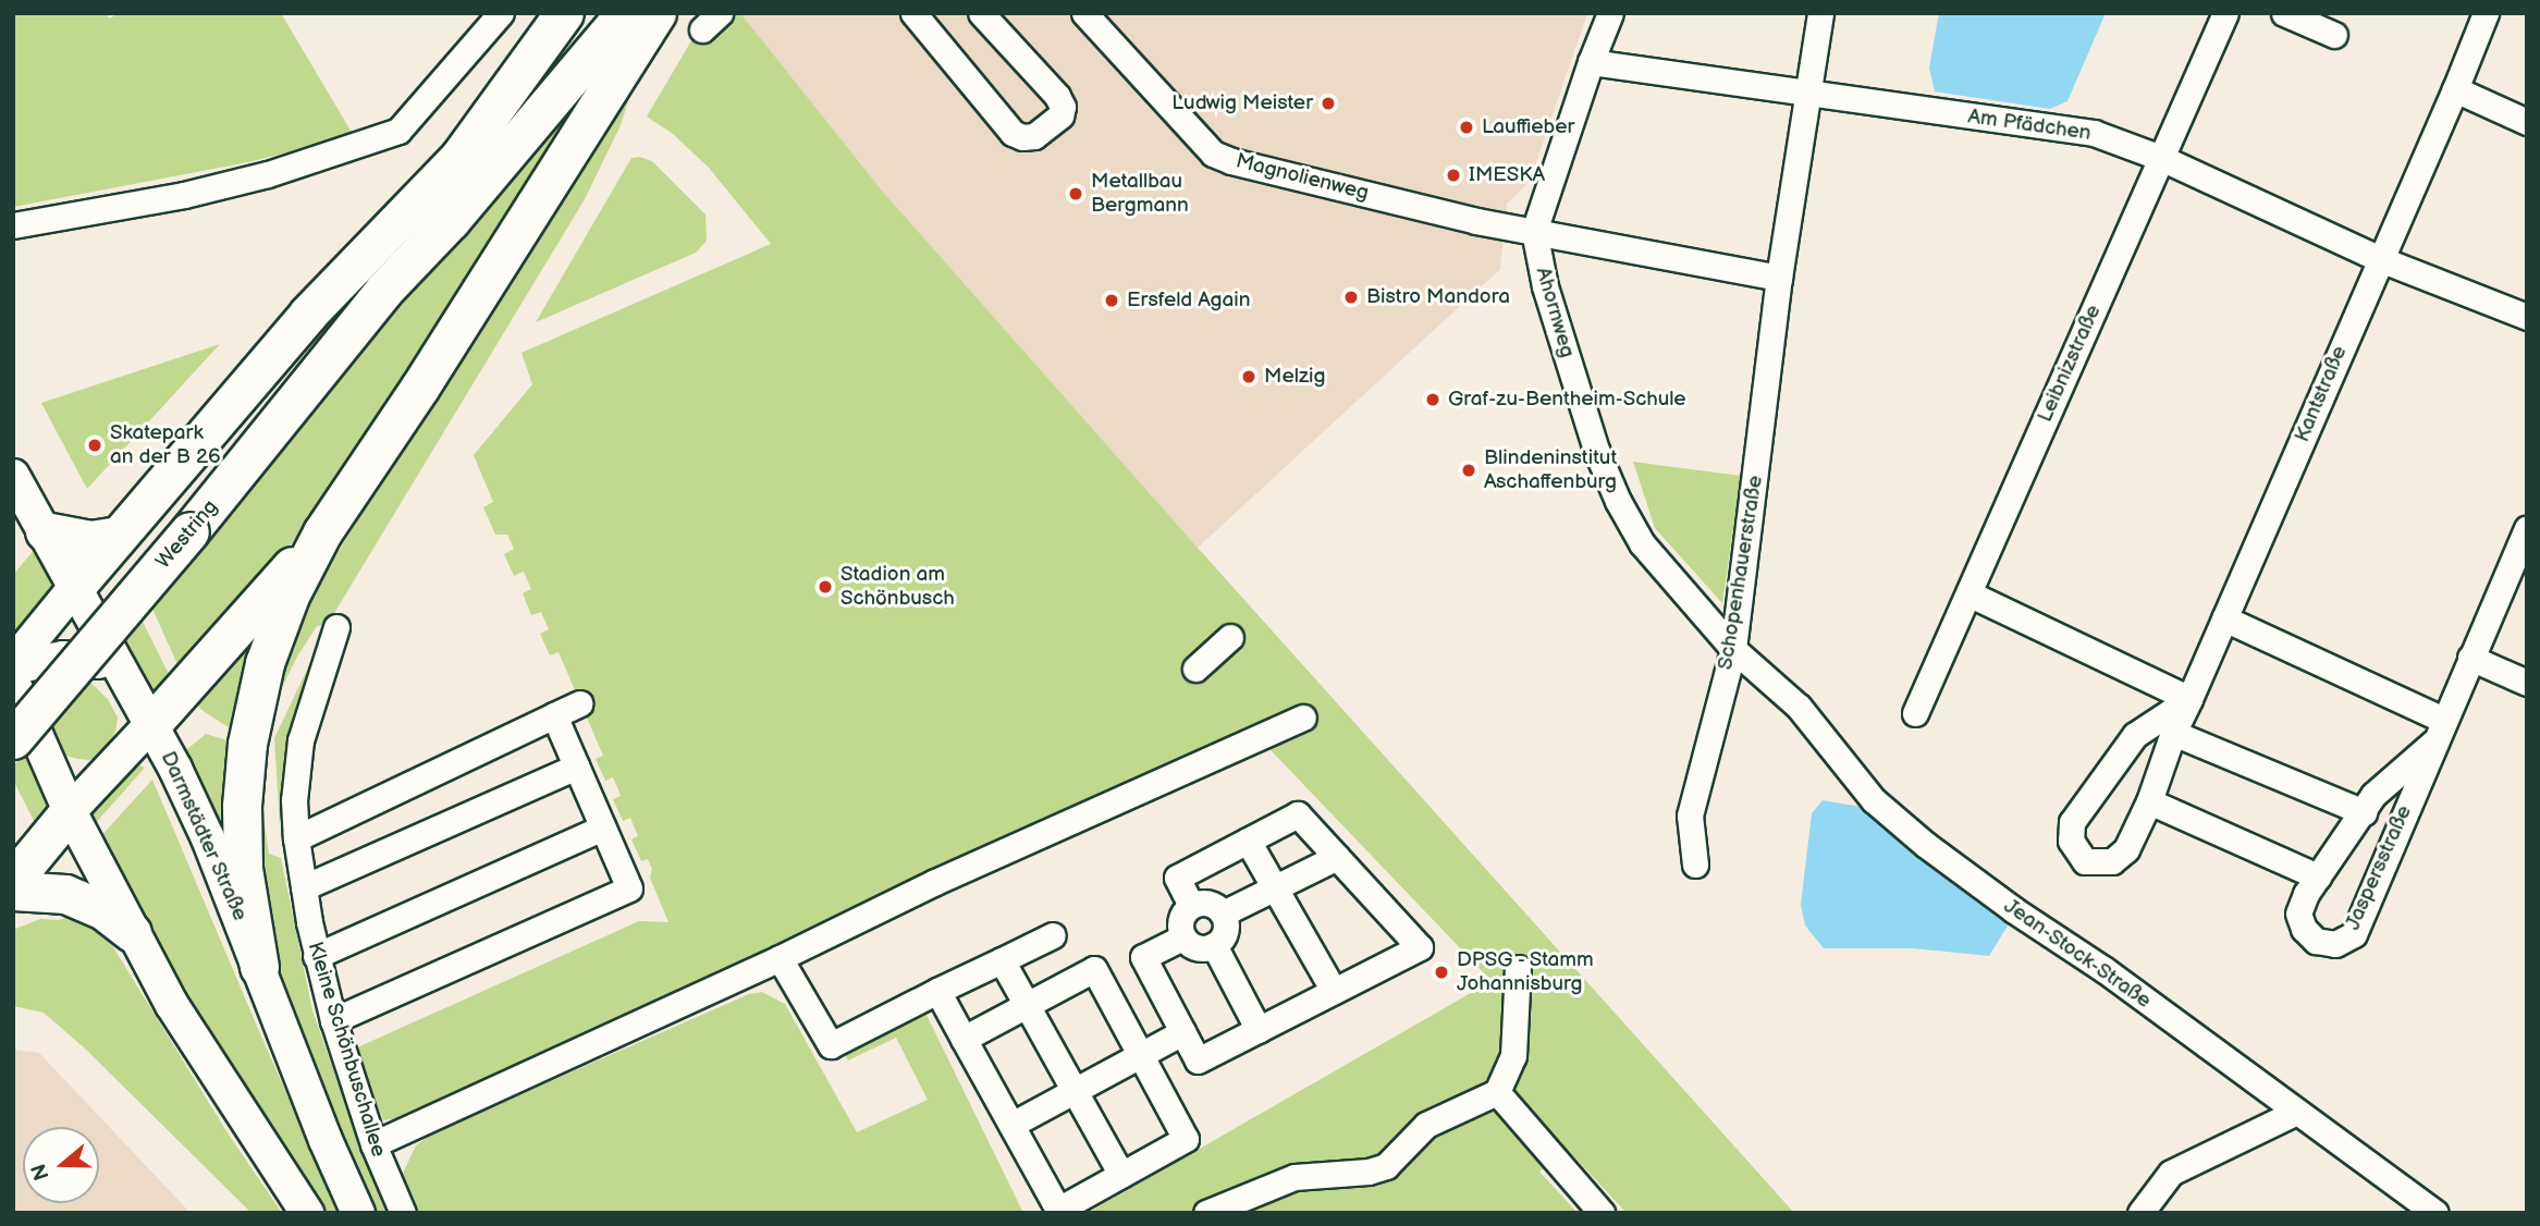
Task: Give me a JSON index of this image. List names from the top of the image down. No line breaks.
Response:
{"streets":{"highway":["Westring"],"main road":["Darmstädter Straße"],"street":["Am Pfädchen","Magnolienweg","Ahornweg","Leibnizstraße","Kantstraße","Schopenhauerstraße","Jaspersstraße","Jean-Stock-Straße","Kleine Schönbuschallee"]},"crossings":[["Am Pfädchen","Leibnizstraße"],["Am Pfädchen","Kantstraße"],["Am Pfädchen","Schopenhauerstraße"],["Magnolienweg","Ahornweg"],["Ahornweg","Schopenhauerstraße"],["Ahornweg","Jean-Stock-Straße"],["Schopenhauerstraße","Jean-Stock-Straße"]],"places":["Ludwig Meister","Lauffieber","IMESKA","Metallbau Bergmann","Bistro Mandora","Ersfeld Again","Melzig","Graf-zu-Bentheim-Schule","Skatepark an der B 26","Blindeninstitut Aschaffenburg","Stadion am Schönbusch","DPSG - Stamm Johannisburg"],"north":"left"}
